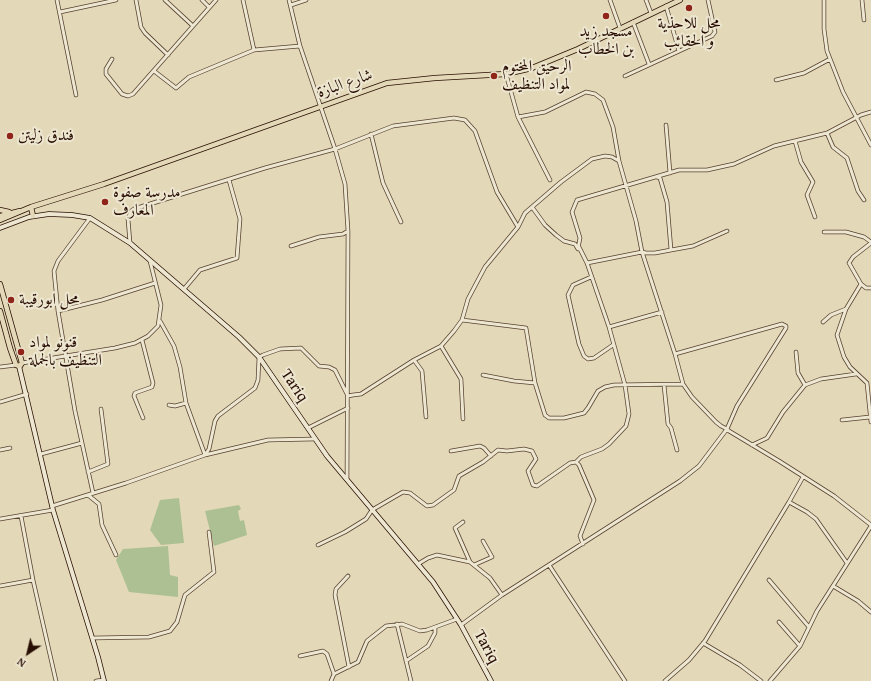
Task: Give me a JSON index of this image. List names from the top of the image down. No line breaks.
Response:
{"streets":{"main road":["شارع البازة","Tariq"]},"places":["محل للاحذية و الحقائب","مسجد زيد بن الخطاب","الرحيق المختوم لمواد التنظيف","فندق زليتن","مدرسة صفوة المعارف","محل ابورقيبة","قنونو لمواد التنظيف بالجملة"],"north":"bottom left"}
